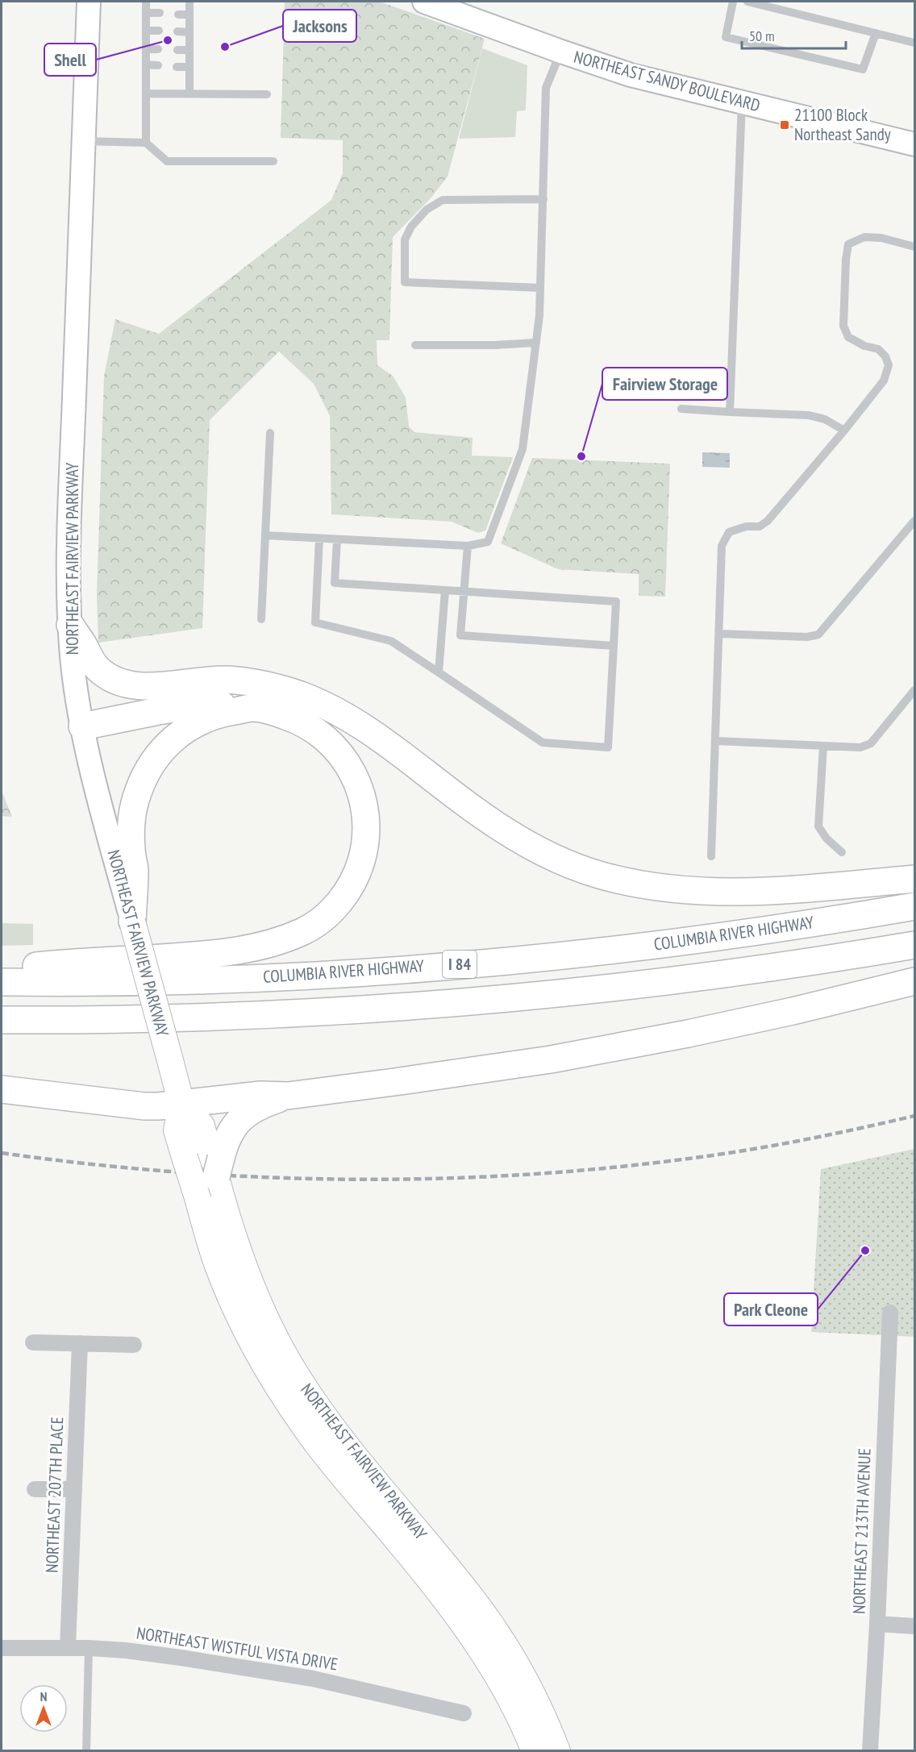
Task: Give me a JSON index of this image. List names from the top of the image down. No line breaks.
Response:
{"streets":{"highway":["COLUMBIA RIVER HIGHWAY","I 84"],"main road":["NORTHEAST SANDY BOULEVARD","NORTHEAST FAIRVIEW PARKWAY"],"street":["NORTHEAST 207TH PLACE","NORTHEAST 213TH AVENUE","NORTHEAST WISTFUL VISTA DRIVE"]},"crossings":[["NORTHEAST 207TH PLACE","NORTHEAST WISTFUL VISTA DRIVE"]],"places":{"other":["Shell","Jacksons","Fairview Storage","Park Cleone"],"transit":["21100 Block Northeast Sandy"]},"scale_bar":"50 m","north":"top"}
